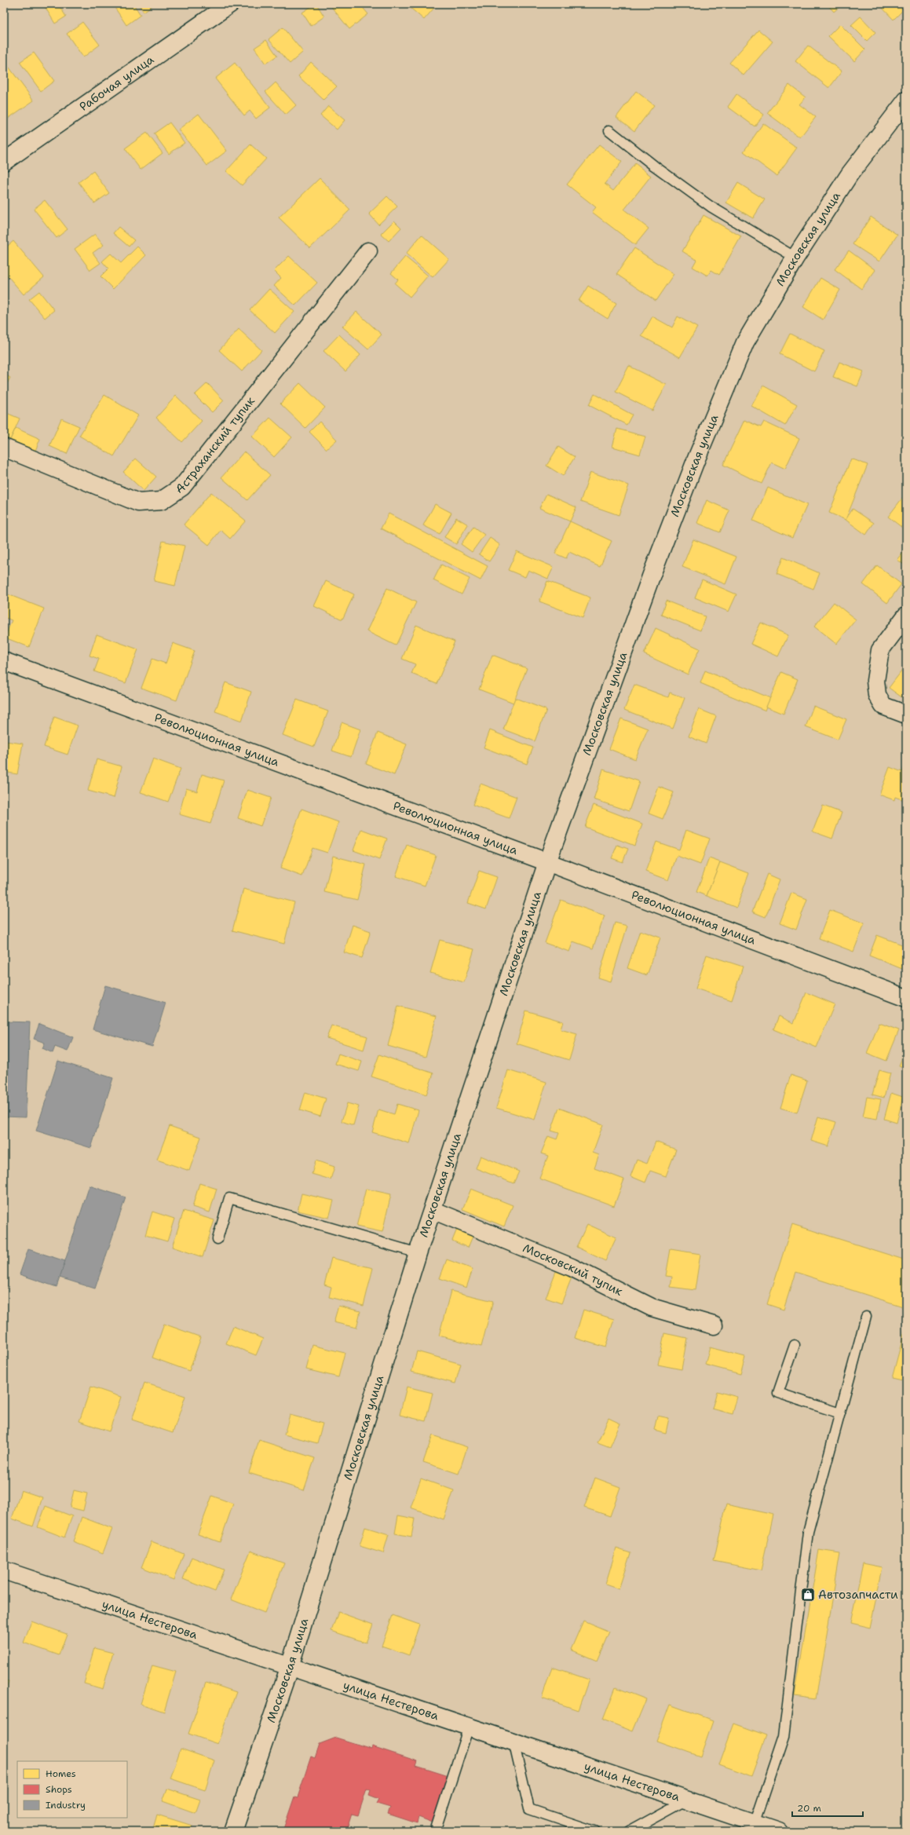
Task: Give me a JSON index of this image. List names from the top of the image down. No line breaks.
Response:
{"streets":{"street":["Рабочая улица","Московская улица","Астраханский тупик","Революционная улица","Московский тупик","улица Нестерова"]},"crossings":[["Московская улица","Революционная улица"],["Московская улица","Московский тупик"],["Московская улица","улица Нестерова"]],"places":{"shop":["Автозапчасти"]},"legend":["Homes","Shops","Industry"],"scale_bar":"20 m"}
